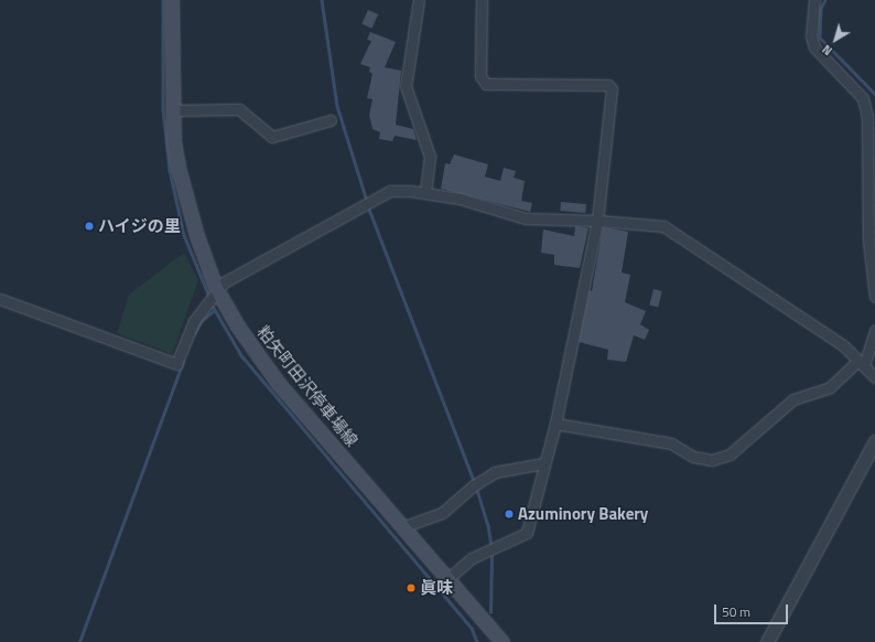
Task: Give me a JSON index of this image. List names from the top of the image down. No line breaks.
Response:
{"streets":{"main road":["粕矢町田沢停車場線"]},"places":["ハイジの里","Azuminory Bakery","眞味"],"scale_bar":"50 m","north":"bottom left"}
